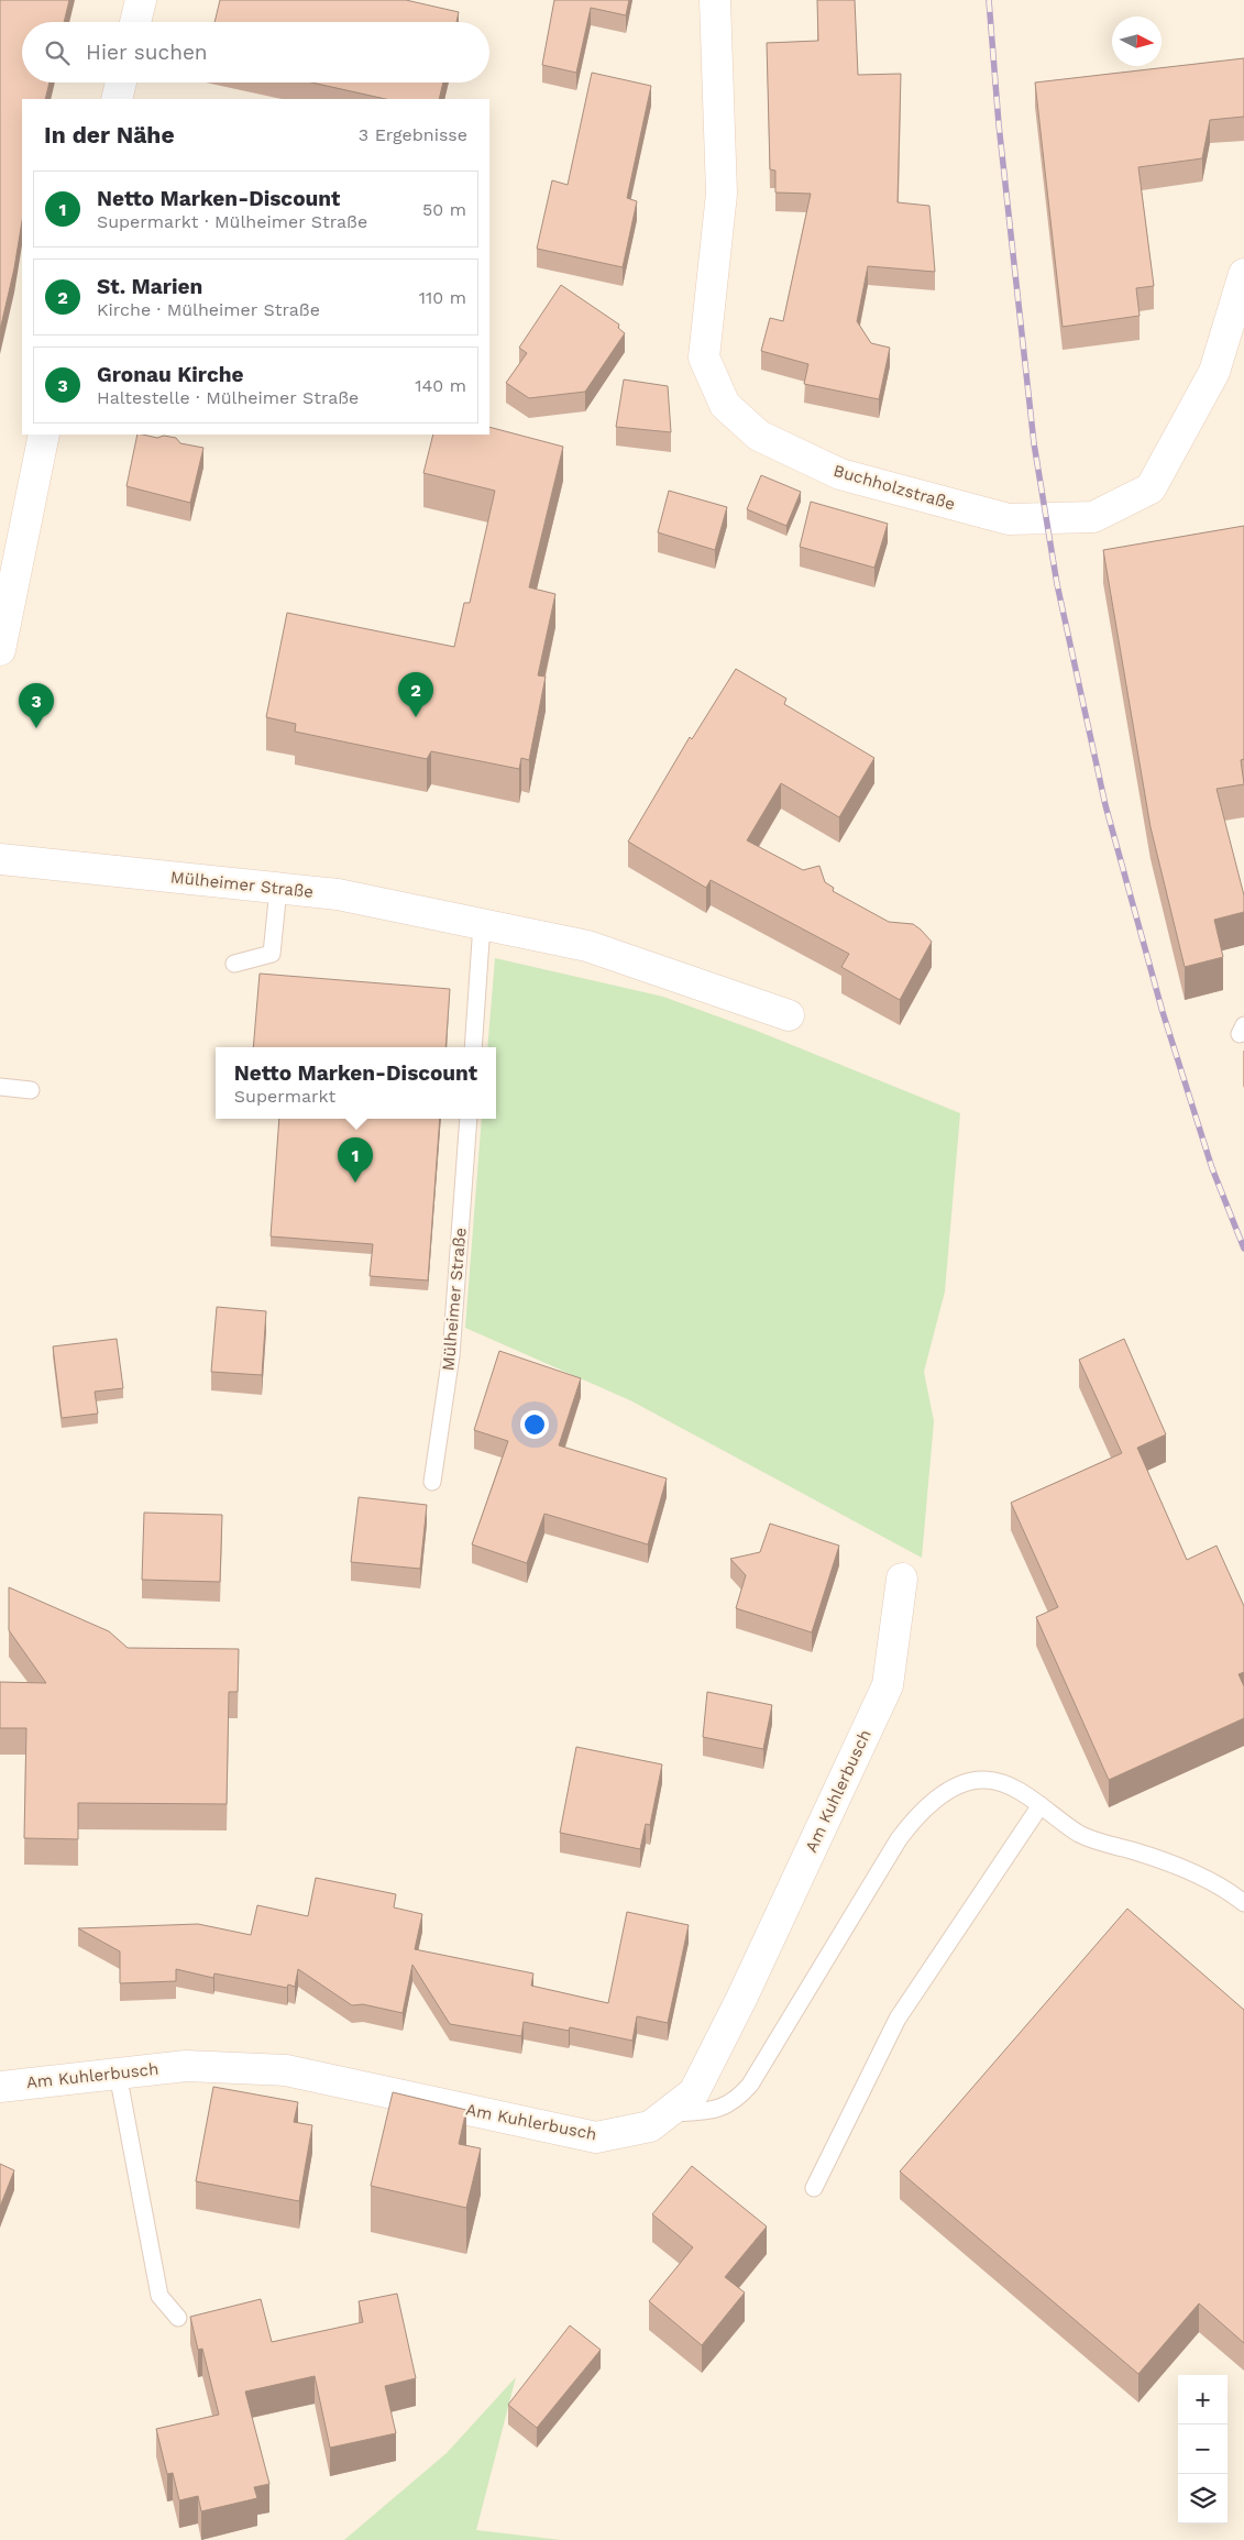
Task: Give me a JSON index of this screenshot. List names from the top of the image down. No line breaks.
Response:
{"streets":{"street":["Buchholzstraße","Mülheimer Straße","Am Kuhlerbusch"]},"north":"right","page":{"search":"Hier suchen","heading":["In der Nähe","3 Ergebnisse"],"list":[{"mark":"1","name":"Netto Marken-Discount","note":"Supermarkt · Mülheimer Straße","value":"50 m"},{"mark":"2","name":"St. Marien","note":"Kirche · Mülheimer Straße","value":"110 m"},{"mark":"3","name":"Gronau Kirche","note":"Haltestelle · Mülheimer Straße","value":"140 m"}],"pins":["2","3","1"],"popup":["Netto Marken-Discount","Supermarkt"],"map_buttons":["+","−"]}}
